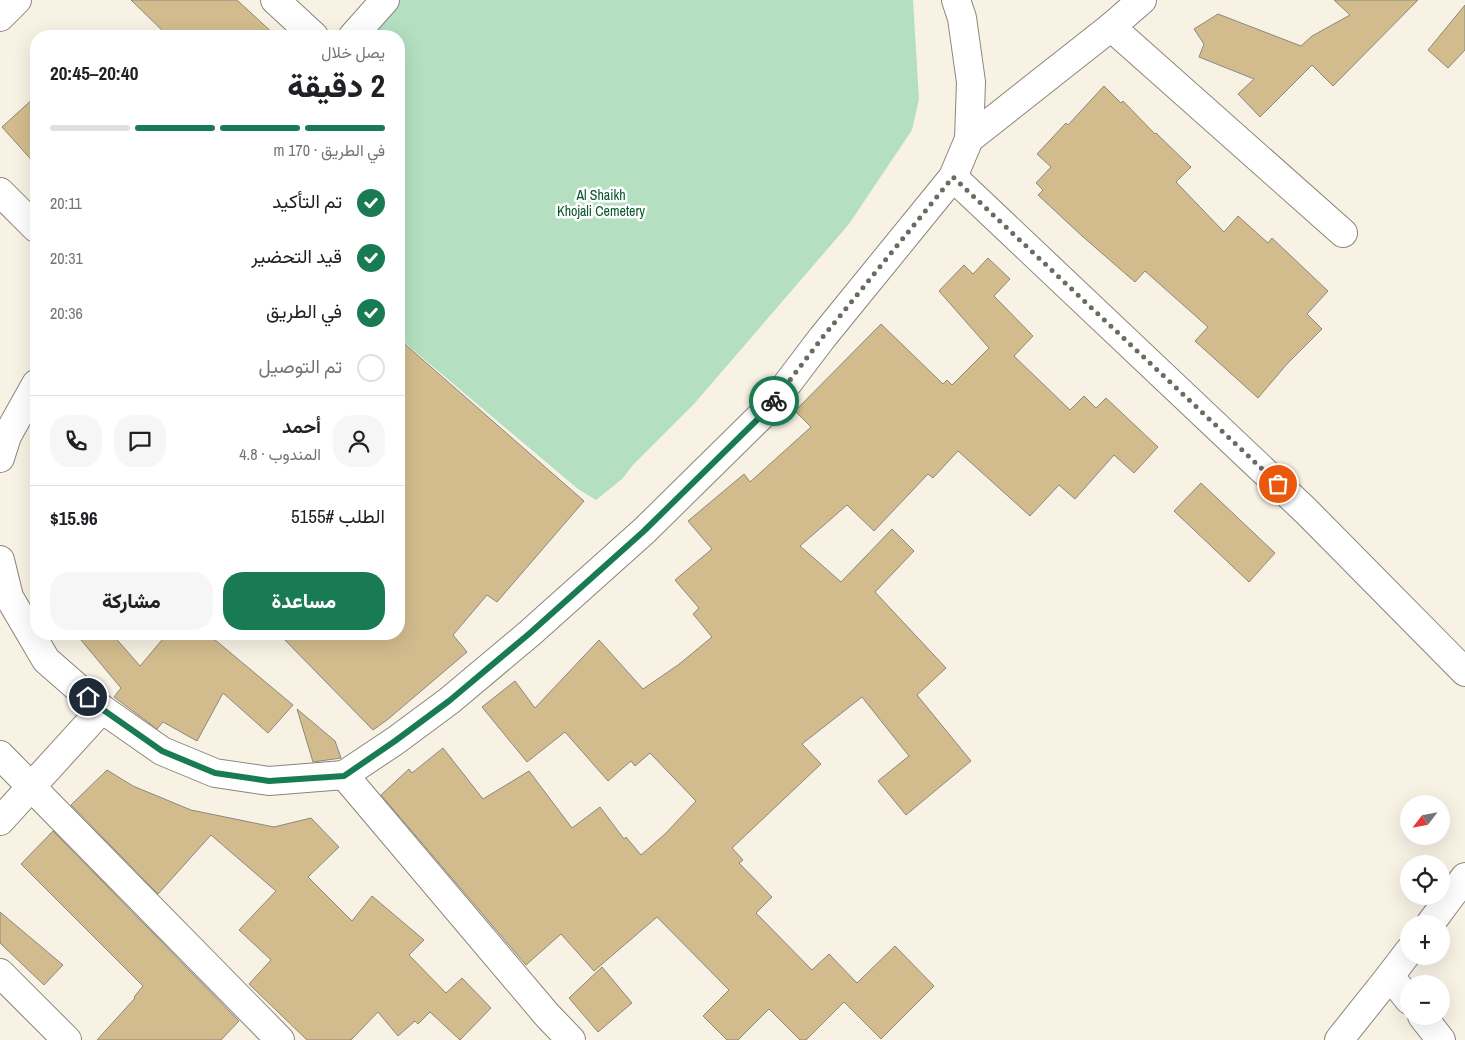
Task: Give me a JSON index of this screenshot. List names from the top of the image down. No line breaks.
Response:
{"parks":["Al Shaikh Khojali Cemetery"],"north":"bottom left","page":{"heading":["2 دقيقة","يصل خلال","20:40–20:45"],"panel":["أحمد","المندوب · 4.8","الطلب #5155","$15.96"],"bar":"في الطريق · 170 m","list":[["تم التأكيد","20:11"],["قيد التحضير","20:31"],["في الطريق","20:36"],"تم التوصيل"],"buttons":["مساعدة","مشاركة"],"map_buttons":["+","−"]}}
